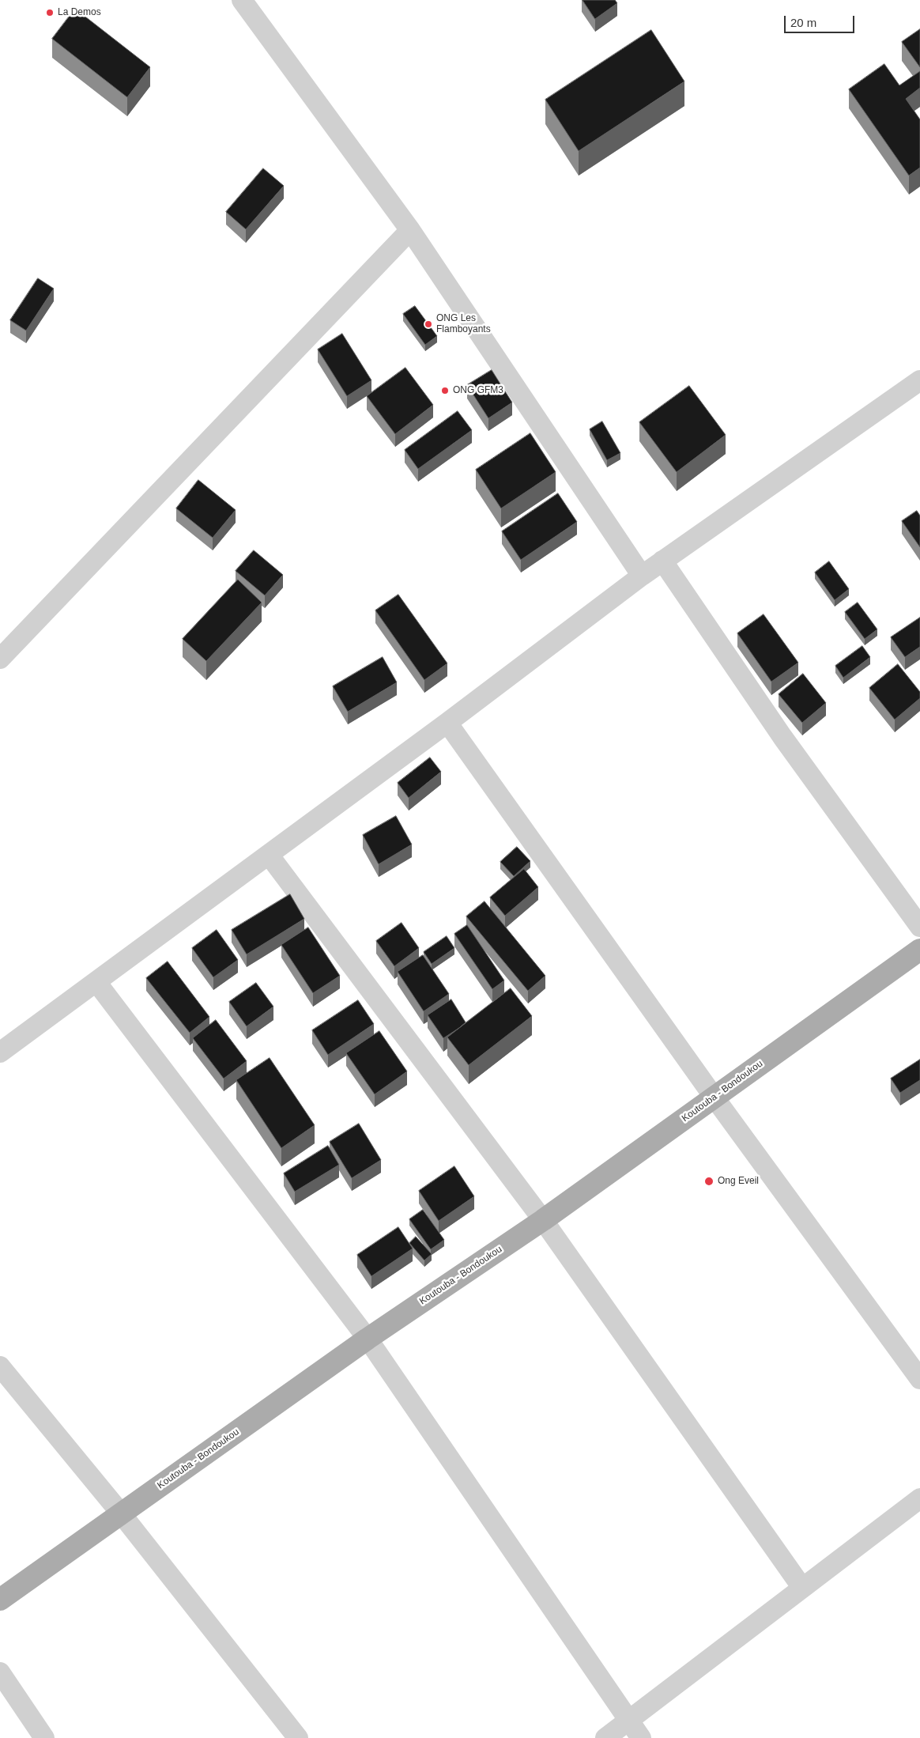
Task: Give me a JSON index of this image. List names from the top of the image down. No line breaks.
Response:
{"streets":{"main road":["Koutouba - Bondoukou"]},"places":["La Demos","ONG Les Flamboyants","ONG GFM3","Ong Eveil"],"scale_bar":"20 m"}
